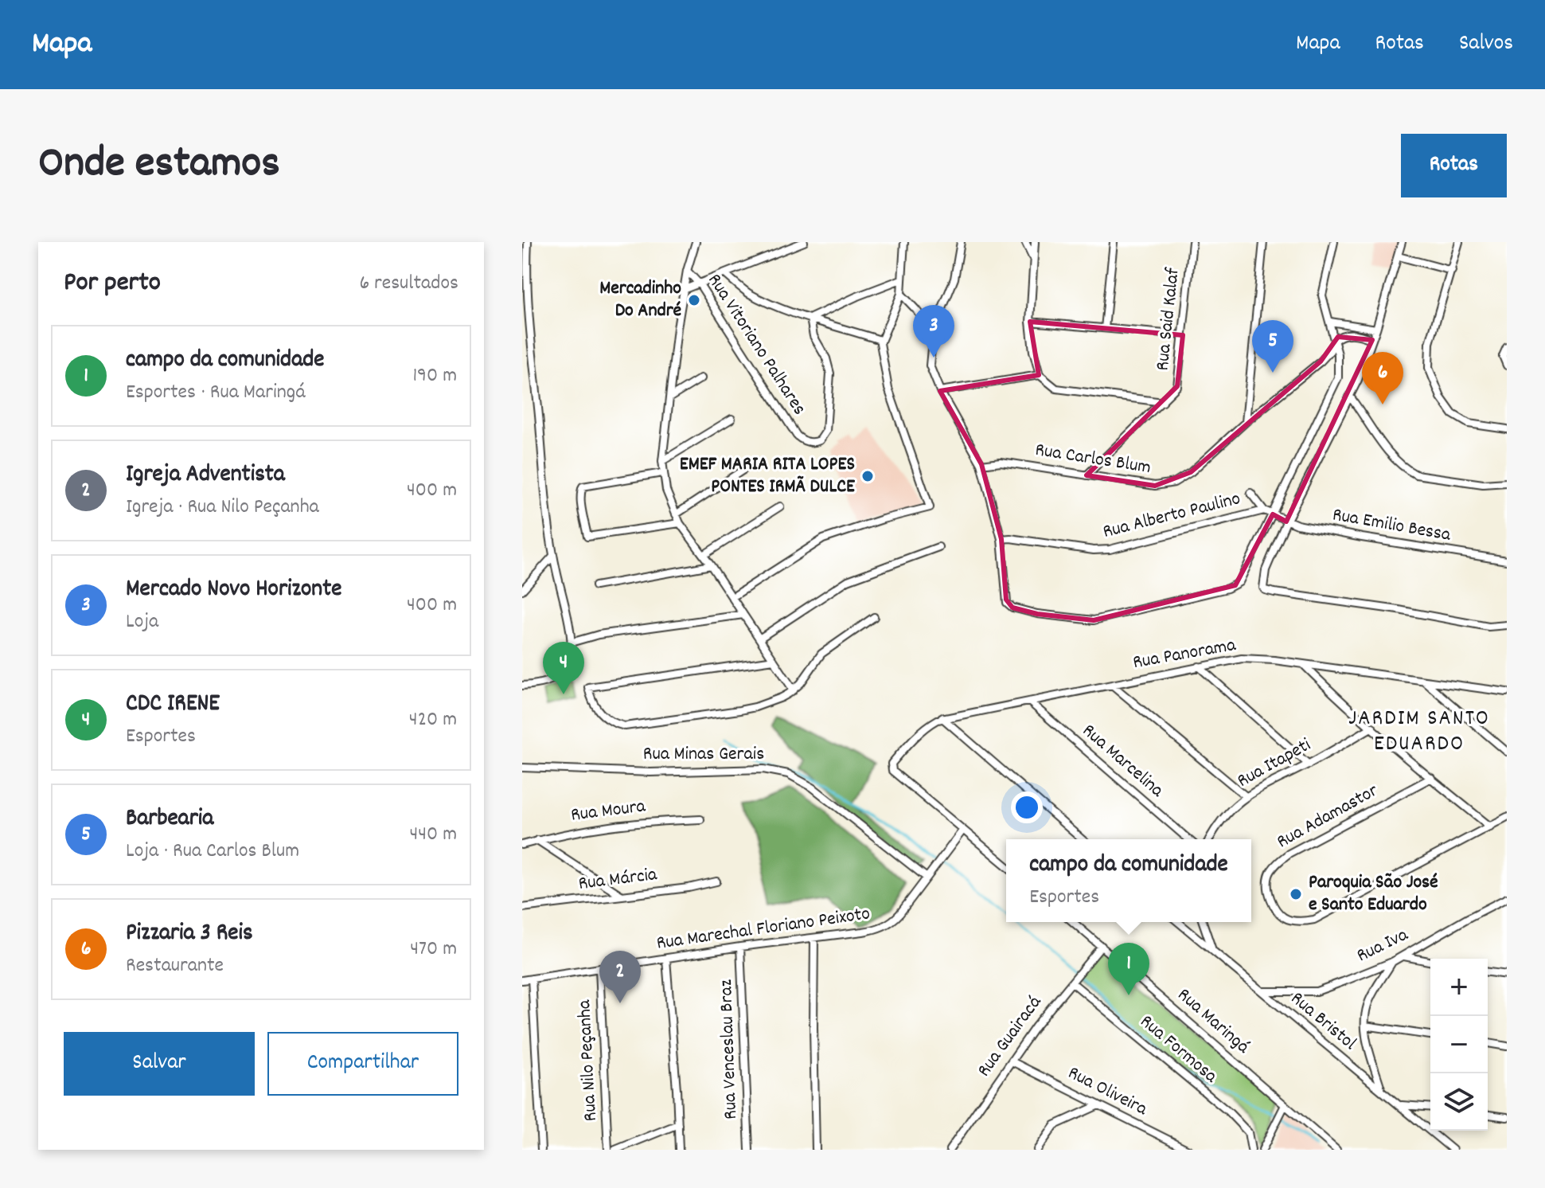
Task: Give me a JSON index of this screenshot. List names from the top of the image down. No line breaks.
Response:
{"streets":{"street":["Rua Said Kalaf","Rua Vitoriano Palhares","Rua Carlos Blum","Rua Alberto Paulino","Rua Emilio Bessa","Rua Panorama","Rua Minas Gerais","Rua Marcelina","Rua Itapeti","Rua Moura","Rua Adamastor","Rua Márcia","Rua Marechal Floriano Peixoto","Rua Iva","Rua Maringá","Rua Bristol","Rua Guairacá","Rua Venceslau Braz","Rua Formosa","Rua Nilo Peçanha","Rua Oliveira"]},"crossings":[["Rua Said Kalaf","Rua Carlos Blum"],["Rua Alberto Paulino","Rua Emilio Bessa"],["Rua Panorama","Rua Marcelina"],["Rua Panorama","Rua Marechal Floriano Peixoto"],["Rua Minas Gerais","Rua Marechal Floriano Peixoto"],["Rua Marechal Floriano Peixoto","Rua Venceslau Braz"],["Rua Marechal Floriano Peixoto","Rua Nilo Peçanha"],["Rua Iva","Rua Bristol"],["Rua Maringá","Rua Guairacá"],["Rua Guairacá","Rua Formosa"],["Rua Guairacá","Rua Oliveira"]],"districts":["JARDIM SANTO EDUARDO"],"places":["Mercadinho Do André","EMEF MARIA RITA LOPES PONTES IRMÃ DULCE","Paroquia São José e Santo Eduardo"],"page":{"header":"Mapa","nav":["Mapa","Rotas","Salvos"],"title":"Onde estamos","buttons":["Rotas",["Salvar","Compartilhar"]],"heading":["Por perto","6 resultados"],"pins":["3","5","6","4","1","2"],"list":[{"mark":"1","name":"campo da comunidade","note":"Esportes · Rua Maringá","value":"190 m"},{"mark":"2","name":"Igreja Adventista","note":"Igreja · Rua Nilo Peçanha","value":"400 m"},{"mark":"3","name":"Mercado Novo Horizonte","note":"Loja","value":"400 m"},{"mark":"4","name":"CDC IRENE","note":"Esportes","value":"420 m"},{"mark":"5","name":"Barbearia","note":"Loja · Rua Carlos Blum","value":"440 m"},{"mark":"6","name":"Pizzaria 3 Reis","note":"Restaurante","value":"470 m"}],"popup":["campo da comunidade","Esportes"],"map_buttons":["+","−"]}}
